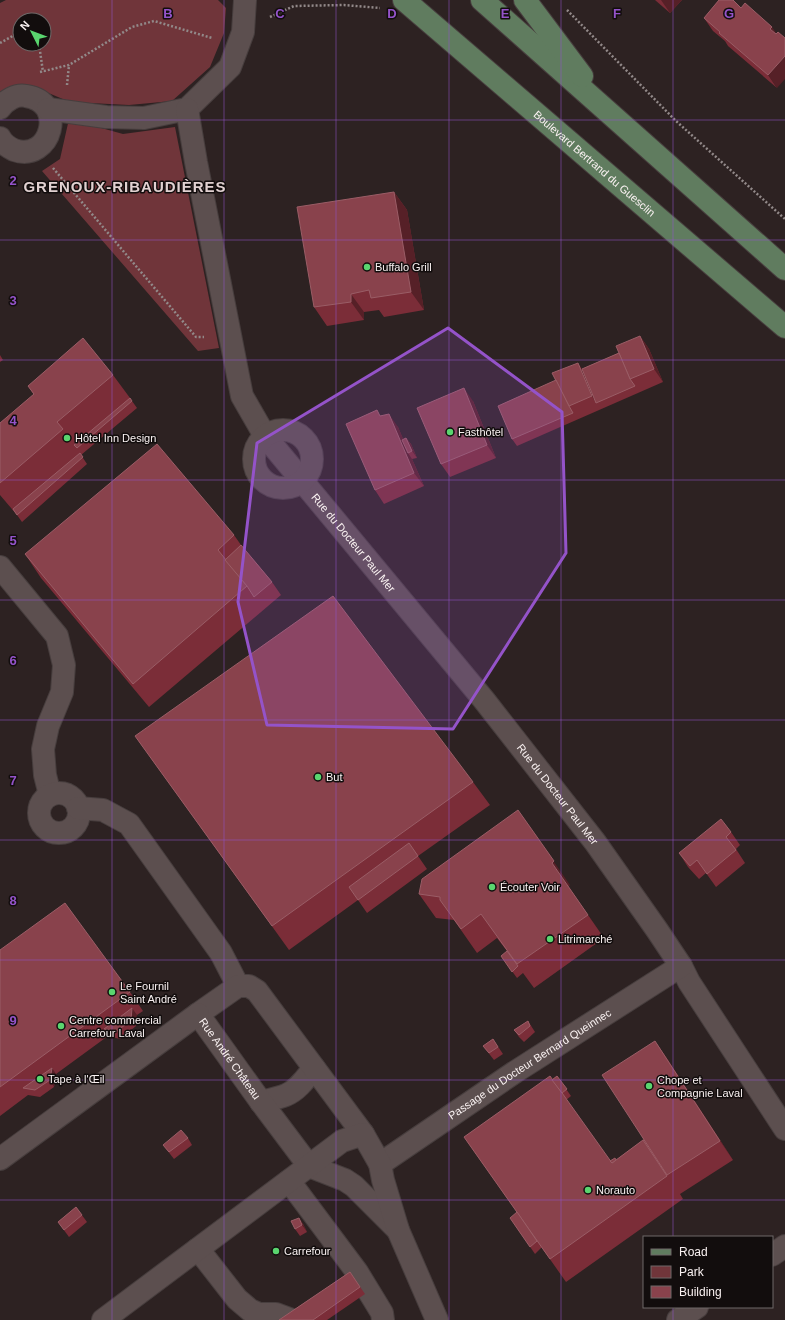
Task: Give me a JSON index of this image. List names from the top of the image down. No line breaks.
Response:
{"streets":{"main road":["Boulevard Bertrand du Guesclin"],"street":["Rue du Docteur Paul Mer","Rue André Château","Passage du Docteur Bernard Queinnec"]},"crossings":[["Rue du Docteur Paul Mer","Passage du Docteur Bernard Queinnec"]],"districts":["GRENOUX-RIBAUDIÈRES"],"places":["Buffalo Grill","Fasthôtel","Hôtel Inn Design","But","Écouter Voir","Litrimarché","Le Fournil Saint André","Centre commercial Carrefour Laval","Tape à l'Œil","Chope et Compagnie Laval","Norauto","Carrefour"],"legend":["Road","Park","Building"],"north":"top left","grid":{"columns":["B","C","D","E","F","G"],"rows":["2","3","4","5","6","7","8","9"]}}
